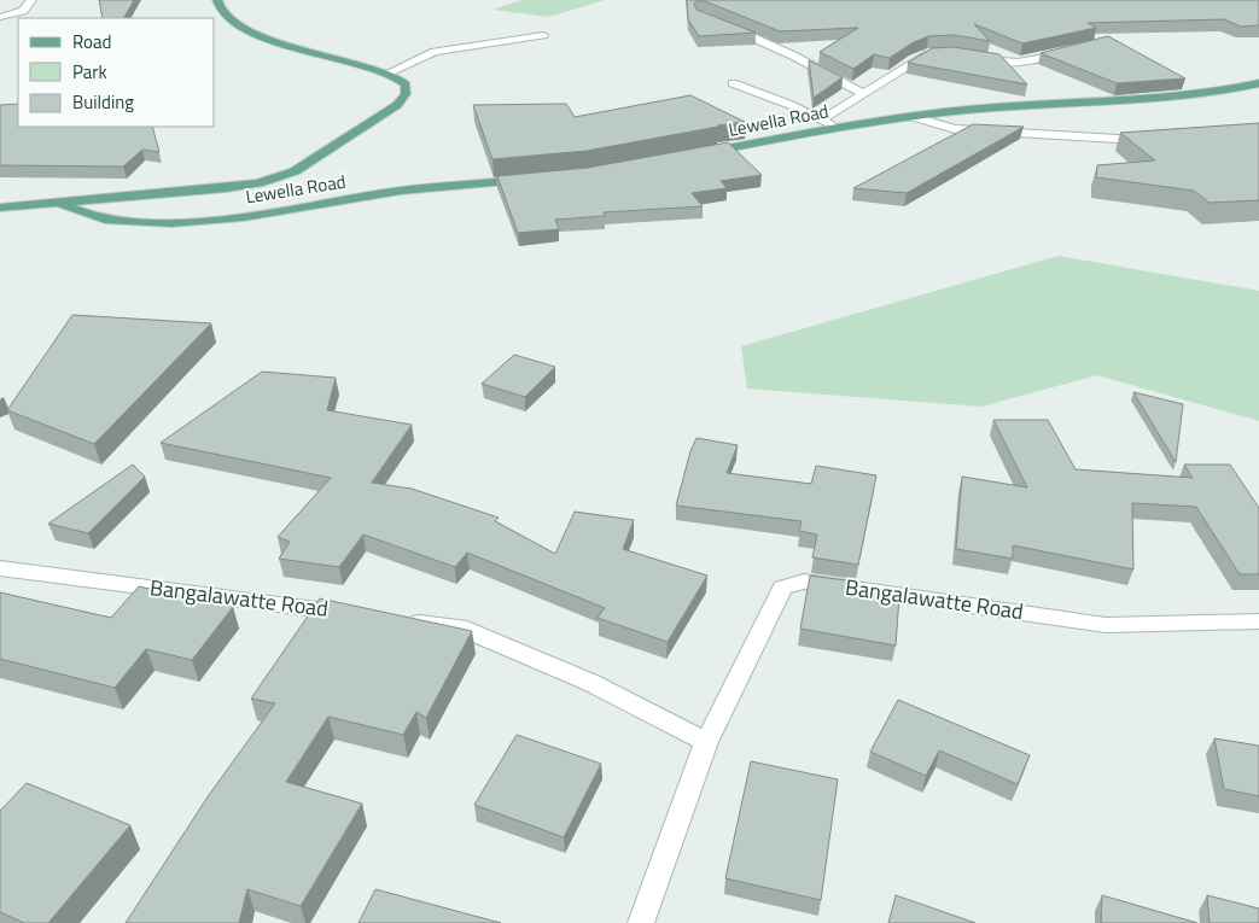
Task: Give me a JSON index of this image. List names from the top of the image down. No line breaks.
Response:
{"streets":{"main road":["Lewella Road"],"street":["Bangalawatte Road"]},"legend":["Road","Park","Building"]}
